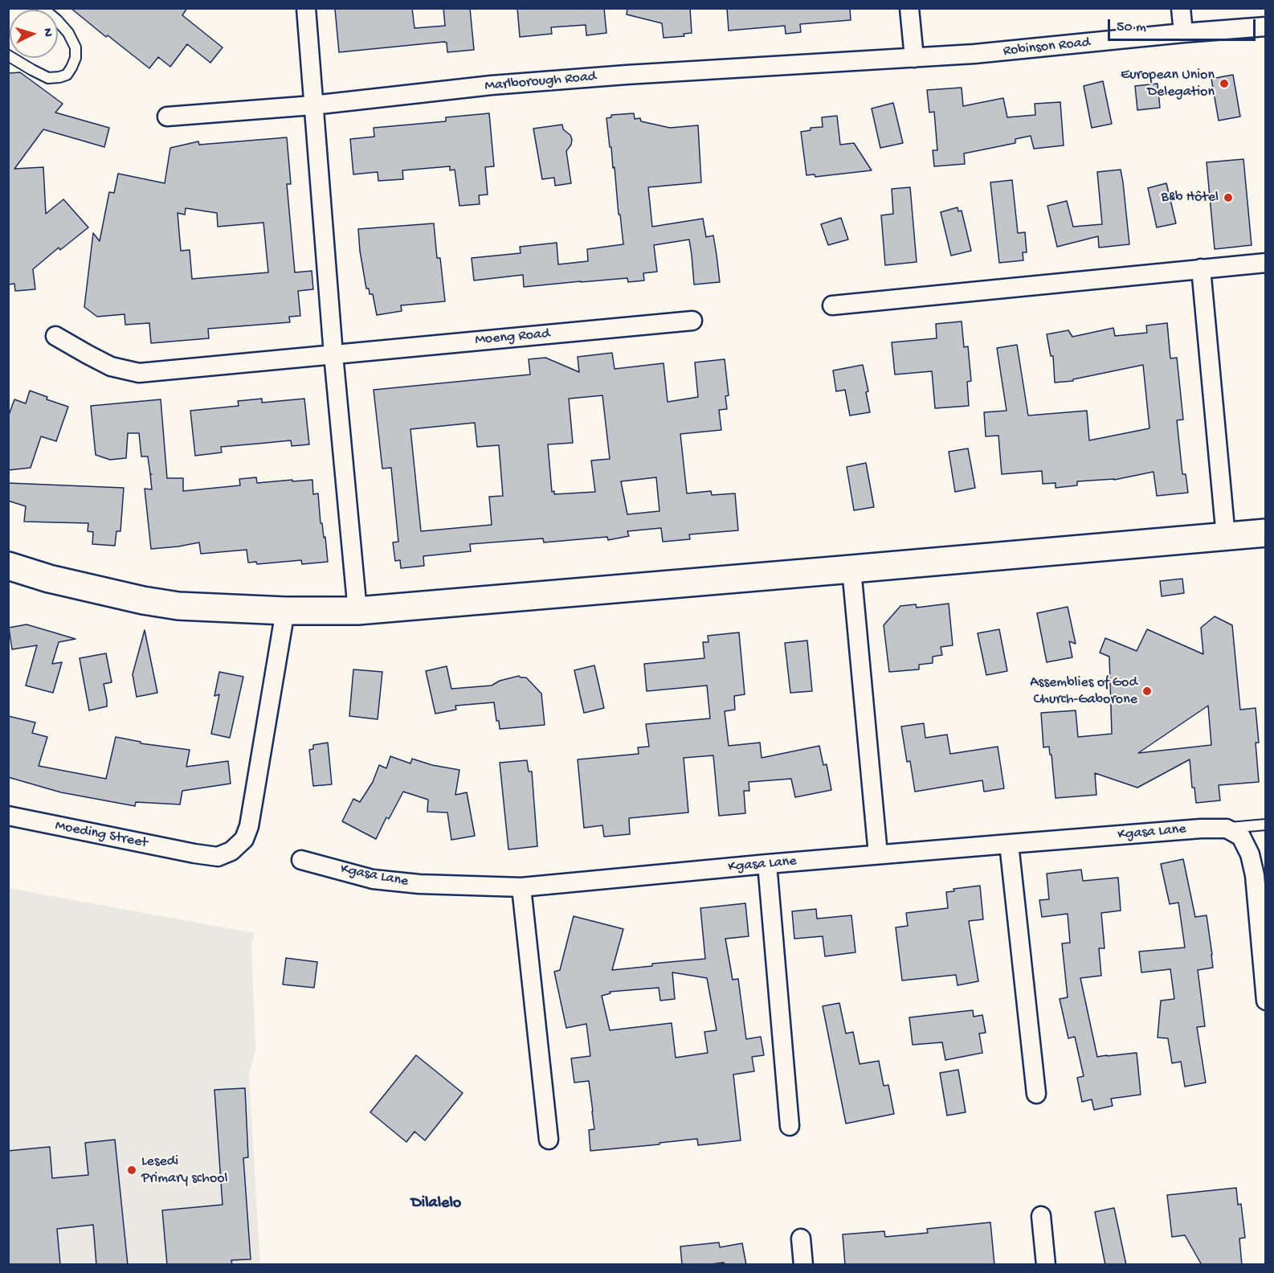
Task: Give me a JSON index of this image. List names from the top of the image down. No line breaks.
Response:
{"streets":{"street":["Robinson Road","Marlborough Road","Moeng Road","Kgasa Lane","Moeding Street"]},"crossings":[["Robinson Road","Marlborough Road"]],"districts":["Dilalelo"],"places":["European Union Delegation","B&b Hôtel","Assemblies of God Church-Gaborone","Lesedi Primary school"],"scale_bar":"50 m","north":"right"}
